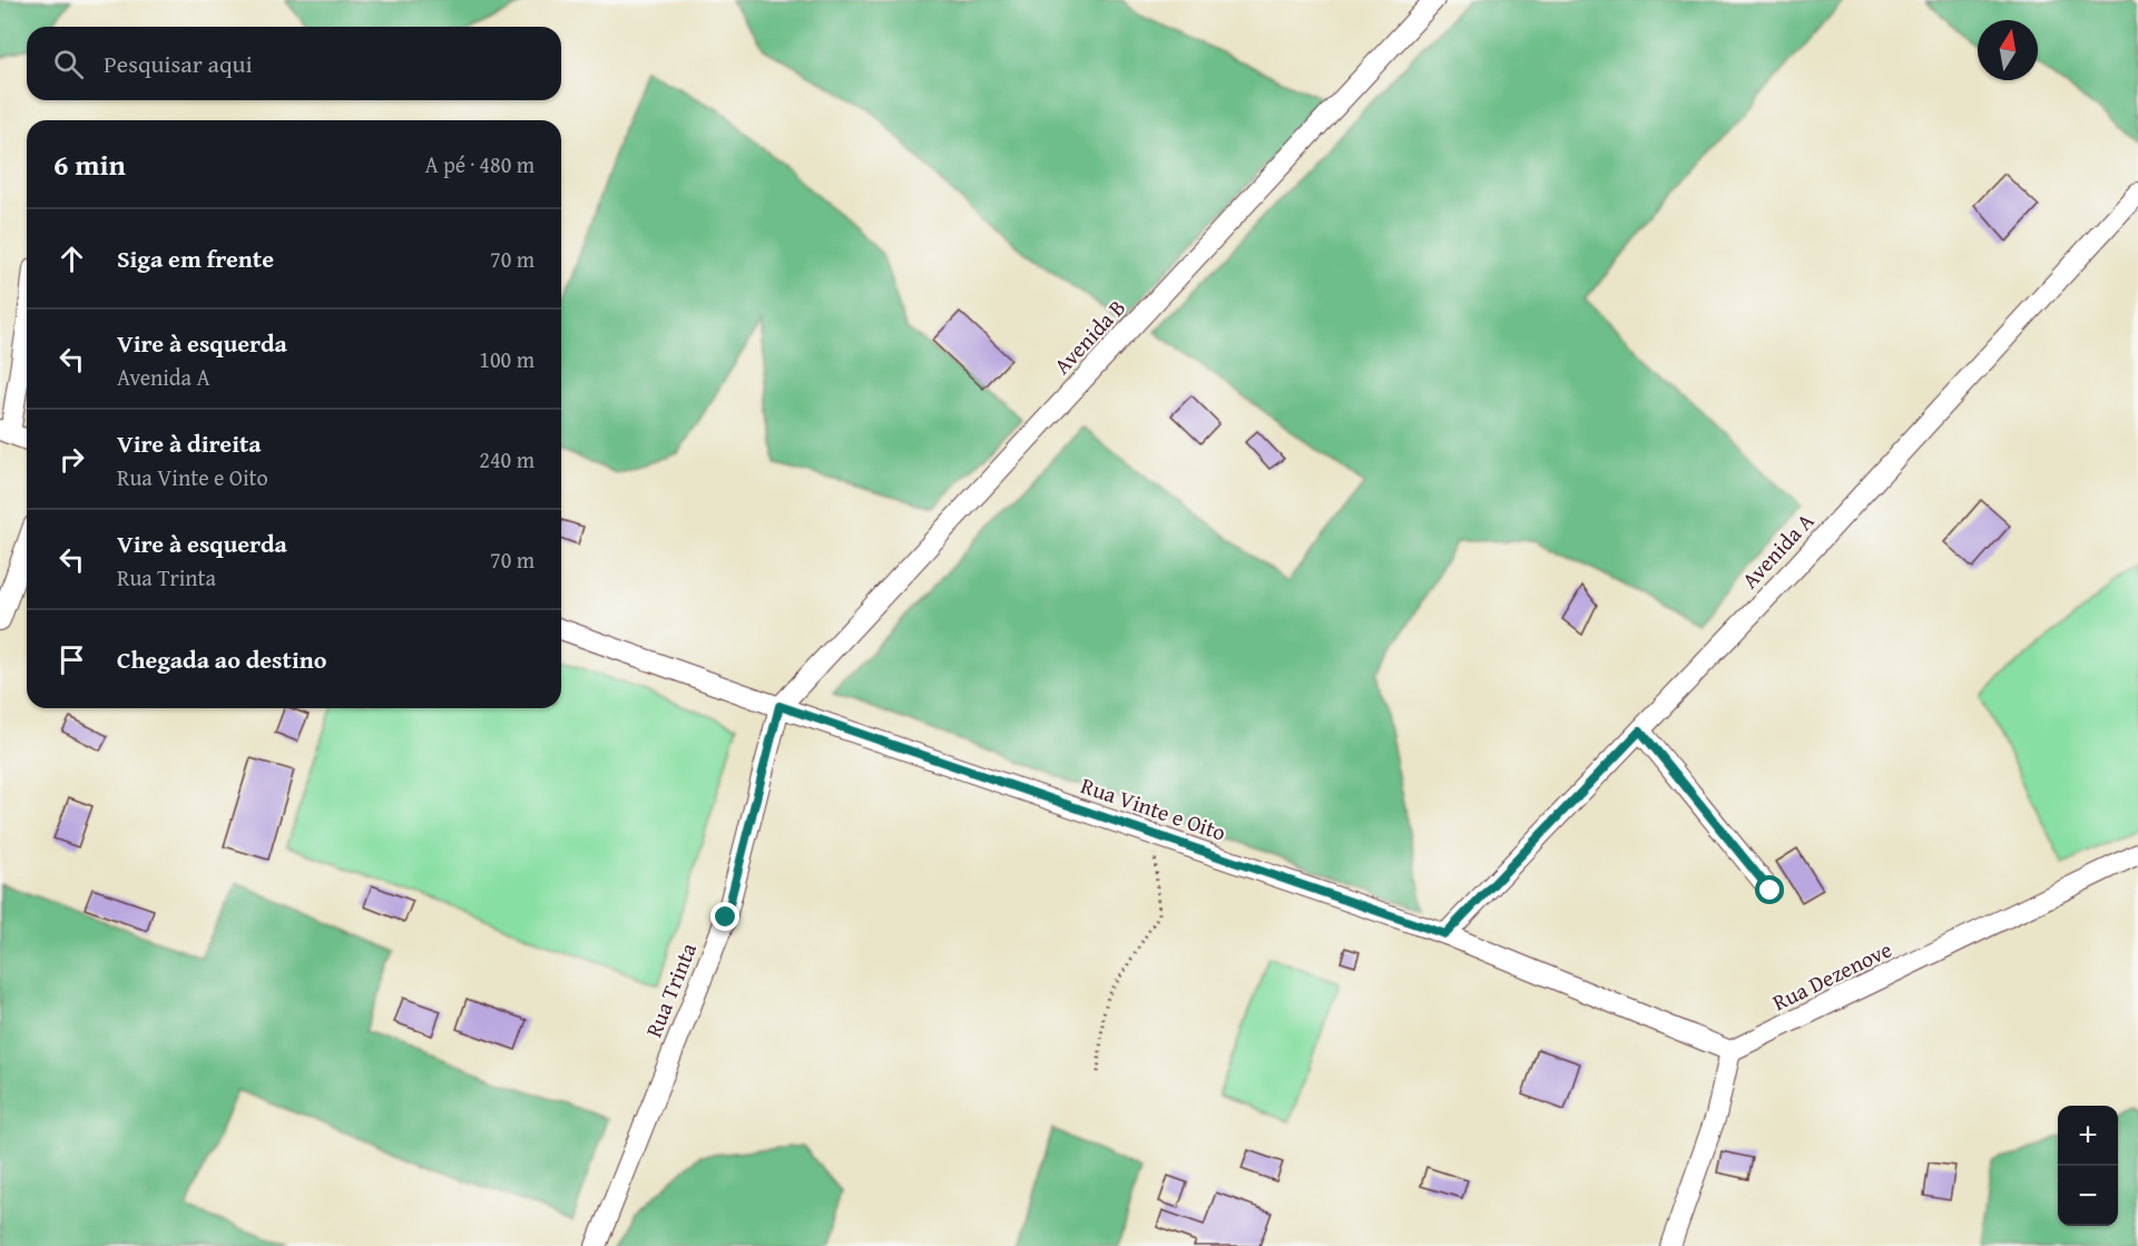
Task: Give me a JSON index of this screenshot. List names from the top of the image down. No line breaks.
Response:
{"streets":{"street":["Avenida B","Avenida A","Rua Vinte e Oito","Rua Dezenove","Rua Trinta"]},"crossings":[["Avenida B","Rua Vinte e Oito"],["Avenida B","Rua Trinta"],["Avenida A","Rua Vinte e Oito"],["Rua Vinte e Oito","Rua Dezenove"],["Rua Vinte e Oito","Rua Trinta"]],"north":"top","page":{"search":"Pesquisar aqui","heading":["6 min","A pé · 480 m"],"list":[["Siga em frente","70 m"],["Vire à esquerda","Avenida A","100 m"],["Vire à direita","Rua Vinte e Oito","240 m"],["Vire à esquerda","Rua Trinta","70 m"],"Chegada ao destino"],"map_buttons":["+","−"]}}
